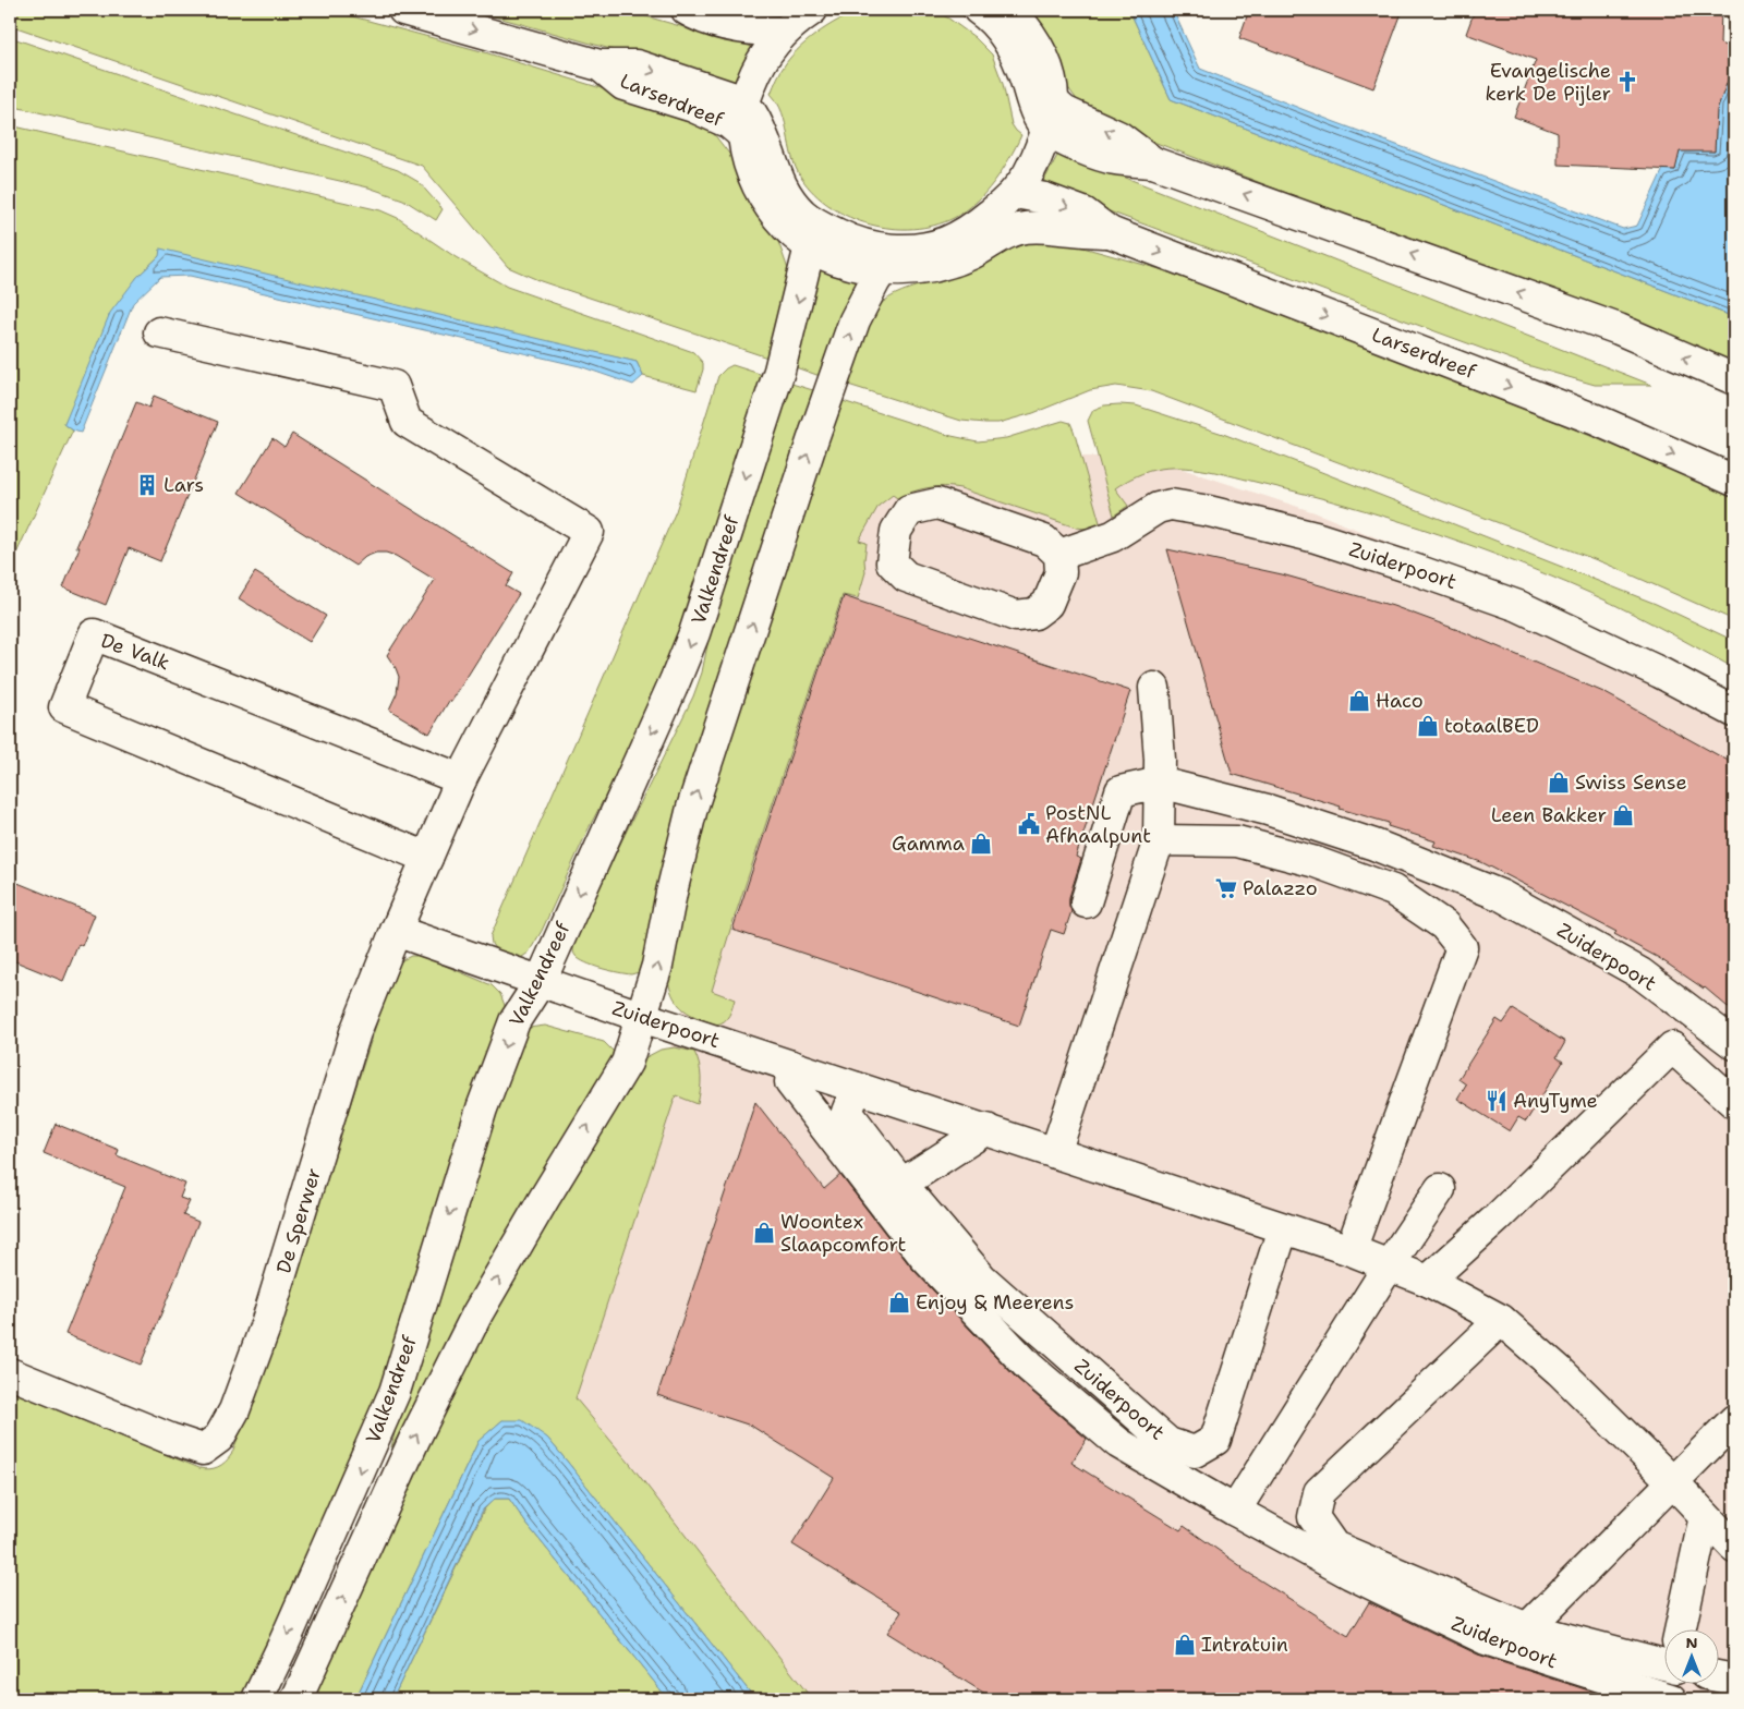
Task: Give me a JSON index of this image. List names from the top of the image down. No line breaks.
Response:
{"streets":{"street":["Larserdreef","Zuiderpoort","Valkendreef","De Valk","De Sperwer"]},"crossings":[["Larserdreef","Valkendreef"],["Zuiderpoort","Valkendreef"]],"places":{"church":["Evangelische kerk De Pijler"],"building":["Lars"],"shop":["Haco","totaalBED","Swiss Sense","Leen Bakker","Gamma","Woontex Slaapcomfort","Enjoy & Meerens","Intratuin"],"public building":["PostNL Afhaalpunt"],"supermarket":["Palazzo"],"restaurant":["AnyTyme"]},"north":"top"}
